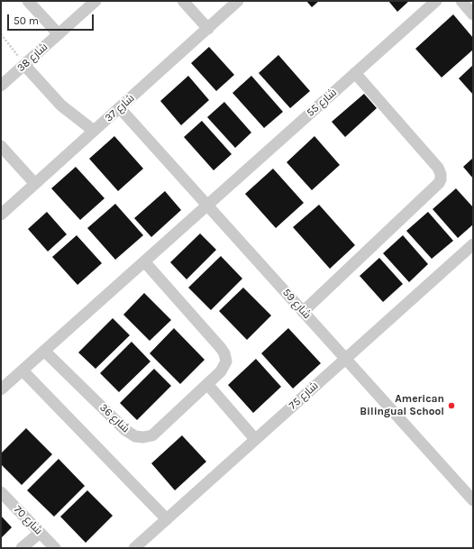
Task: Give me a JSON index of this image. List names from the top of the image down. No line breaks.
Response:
{"streets":{"street":["شارع 38","شارع 55","شارع 37","شارع 59","شارع 75","شارع 36","شارع 70"]},"crossings":[["شارع 55","شارع 59"],["شارع 37","شارع 59"],["شارع 59","شارع 75"]],"places":["American Bilingual School"],"scale_bar":"50 m"}
